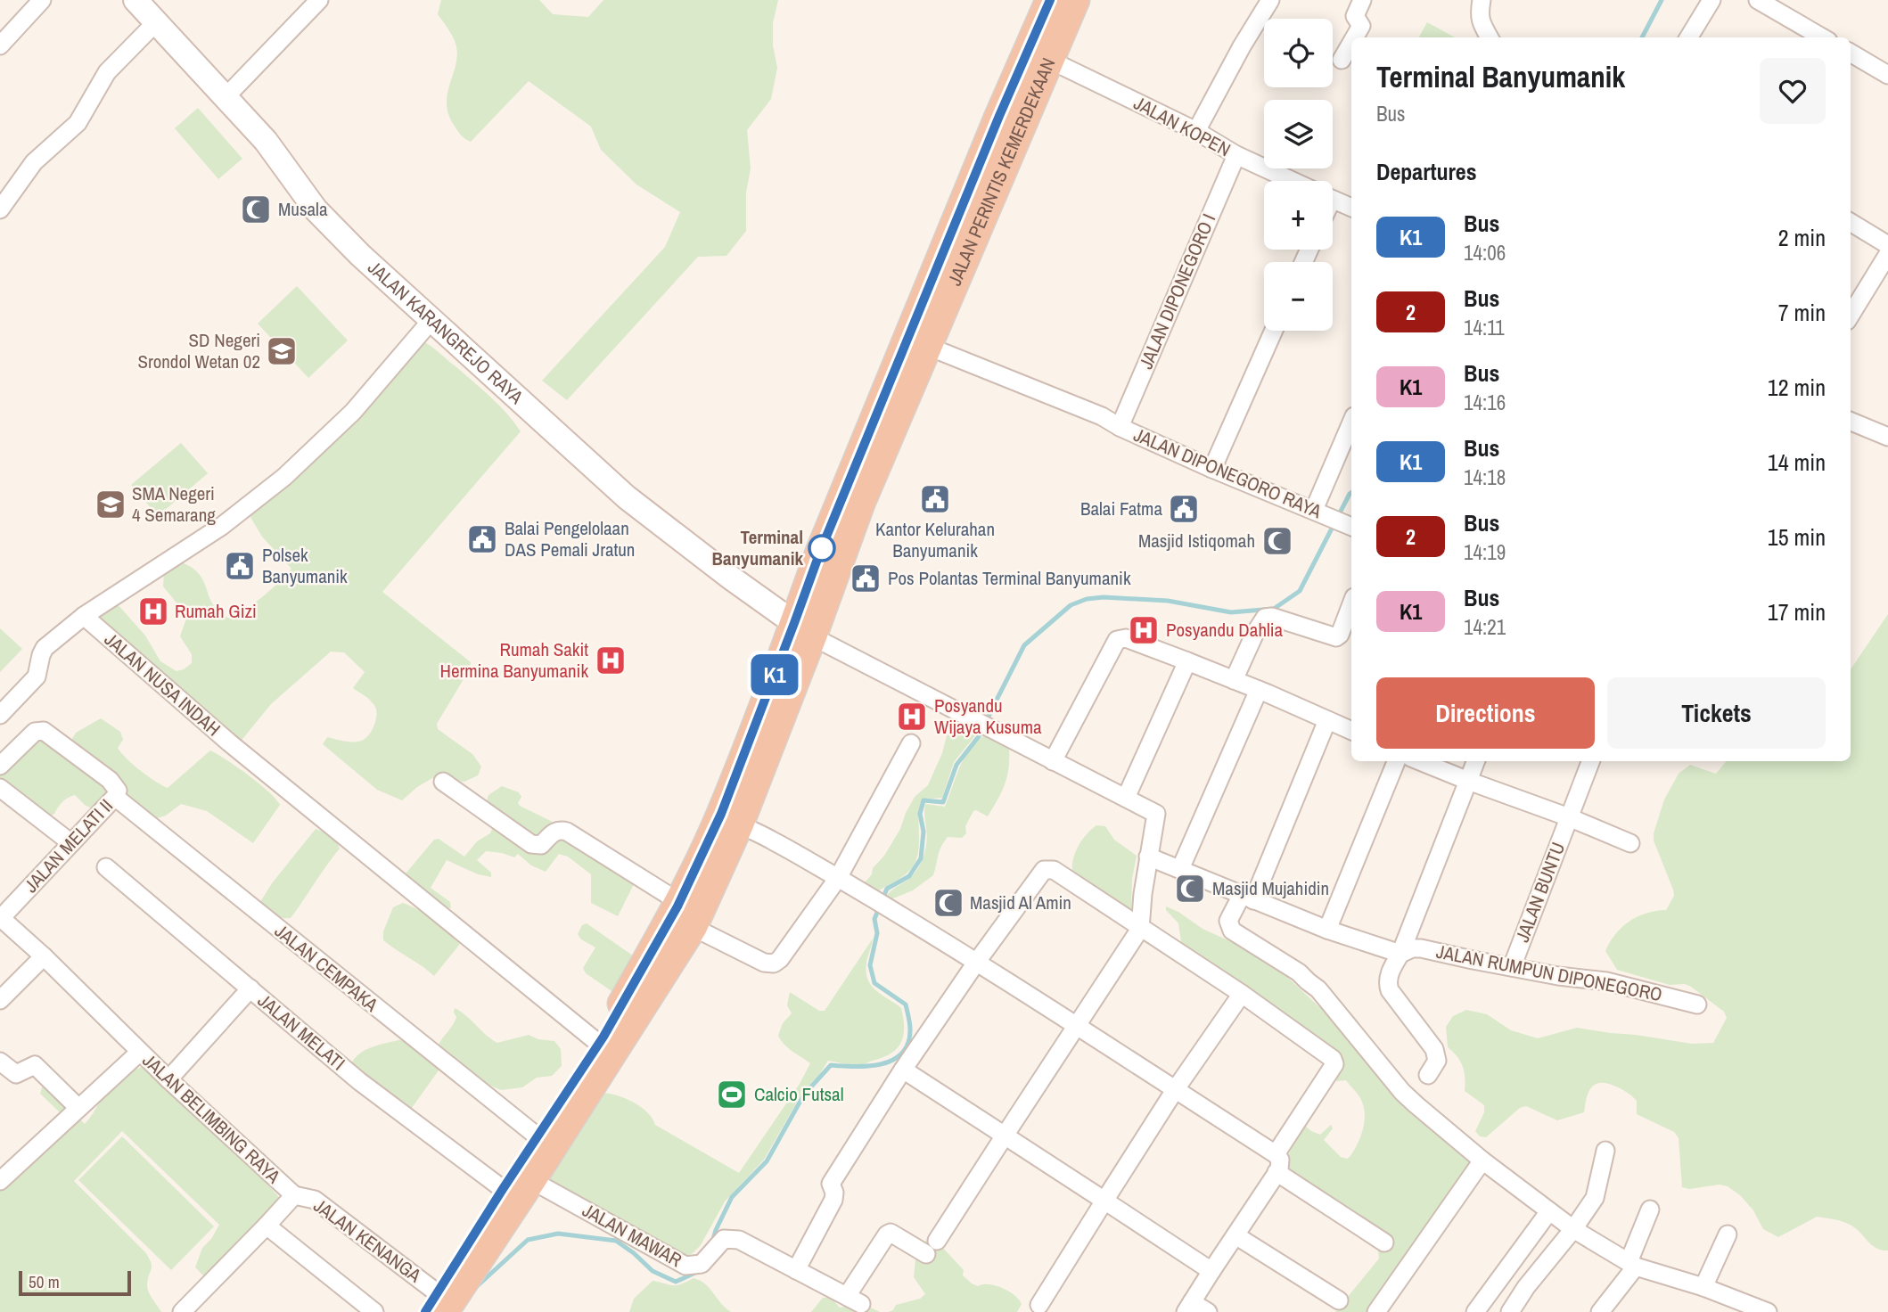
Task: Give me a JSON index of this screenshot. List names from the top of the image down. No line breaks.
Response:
{"streets":{"highway":["JALAN PERINTIS KEMERDEKAAN"],"main road":["JALAN KARANGREJO RAYA"],"street":["JALAN KOPEN","JALAN DIPONEGORO I","JALAN DIPONEGORO RAYA","JALAN NUSA INDAH","JALAN MELATI II","JALAN BUNTU","JALAN CEMPAKA","JALAN RUMPUN DIPONEGORO","JALAN MELATI","JALAN BELIMBING RAYA","JALAN MAWAR","JALAN KENANGA"]},"crossings":[["JALAN KOPEN","JALAN PERINTIS KEMERDEKAAN"],["JALAN KOPEN","JALAN DIPONEGORO I"],["JALAN PERINTIS KEMERDEKAAN","JALAN KARANGREJO RAYA"],["JALAN PERINTIS KEMERDEKAAN","JALAN DIPONEGORO RAYA"],["JALAN DIPONEGORO I","JALAN DIPONEGORO RAYA"],["JALAN KARANGREJO RAYA","JALAN NUSA INDAH"],["JALAN MELATI II","JALAN CEMPAKA"],["JALAN MELATI II","JALAN BELIMBING RAYA"],["JALAN BUNTU","JALAN RUMPUN DIPONEGORO"],["JALAN BELIMBING RAYA","JALAN KENANGA"]],"places":{"mosque":["Musala","Masjid Istiqomah","Masjid Mujahidin","Masjid Al Amin"],"school or university":["SD Negeri Srondol Wetan 02","SMA Negeri 4 Semarang"],"public building":["Kantor Kelurahan Banyumanik","Balai Fatma","Balai Pengelolaan DAS Pemali Jratun","Polsek Banyumanik","Pos Polantas Terminal Banyumanik"],"other":["Terminal Banyumanik"],"hospital":["Rumah Gizi","Posyandu Dahlia","Rumah Sakit Hermina Banyumanik","Posyandu Wijaya Kusuma"],"sports":["Calcio Futsal"]},"lines":["bus line K1"],"scale_bar":"50 m","page":{"on_map":"K1","map_buttons":["+","−"],"heading":[["Terminal Banyumanik","Bus"],"Departures"],"list":[{"mark":"K1","name":"Bus","note":"14:06","value":"2 min"},{"mark":"2","name":"Bus","note":"14:11","value":"7 min"},{"mark":"K1","name":"Bus","note":"14:16","value":"12 min"},{"mark":"K1","name":"Bus","note":"14:18","value":"14 min"},{"mark":"2","name":"Bus","note":"14:19","value":"15 min"},{"mark":"K1","name":"Bus","note":"14:21","value":"17 min"}],"buttons":["Directions","Tickets"],"scale":"50 m"}}
